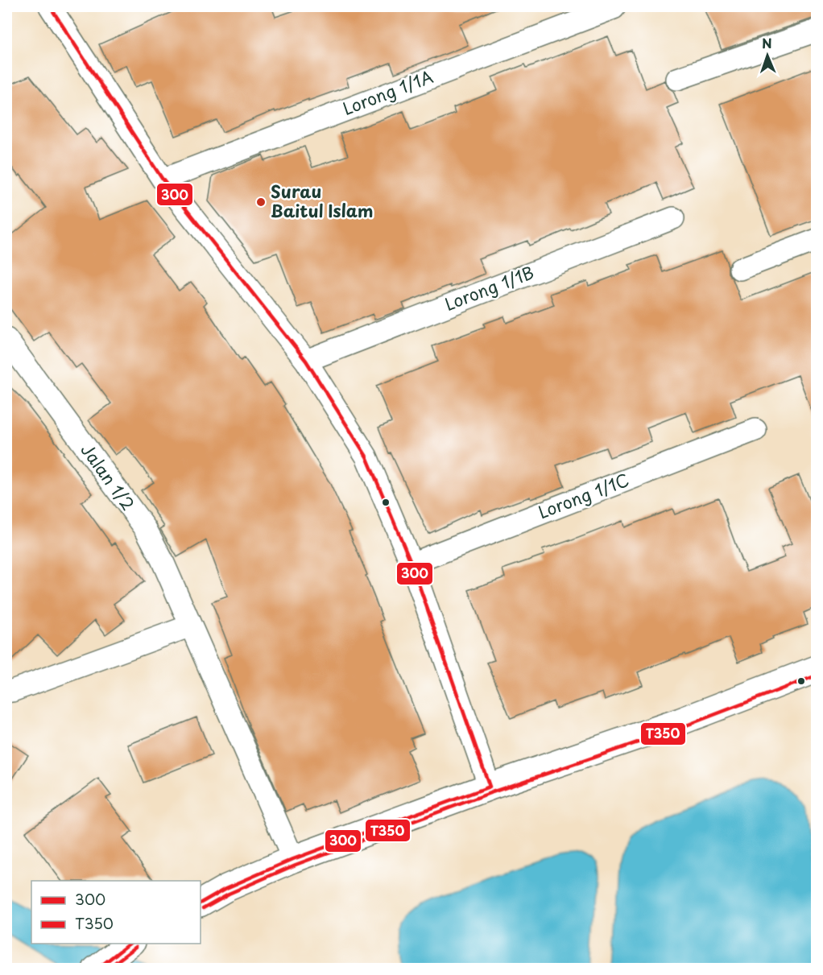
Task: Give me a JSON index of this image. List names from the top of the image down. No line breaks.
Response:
{"streets":{"street":["Lorong 1/1A","Lorong 1/1B","Jalan 1/2","Lorong 1/1C"]},"places":["Surau Baitul Islam"],"lines":["transit line 300","transit line T350"],"legend":["300","T350"],"north":"top"}
